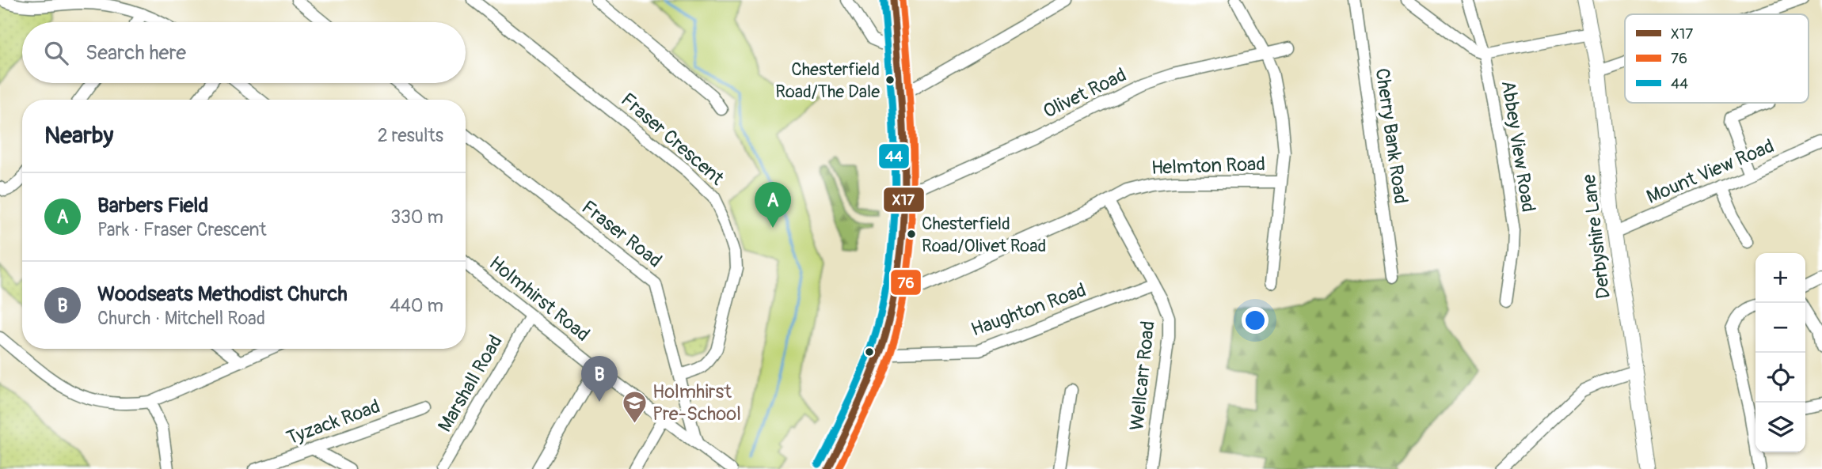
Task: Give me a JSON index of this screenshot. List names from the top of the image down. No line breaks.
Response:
{"streets":{"street":["Olivet Road","Cherry Bank Road","Fraser Crescent","Abbey View Road","Helmton Road","Mount View Road","Fraser Road","Derbyshire Lane","Holmhirst Road","Haughton Road","Wellcarr Road","Marshall Road","Tyzack Road"]},"crossings":[["Fraser Crescent","Fraser Road"],["Helmton Road","Wellcarr Road"],["Mount View Road","Derbyshire Lane"],["Fraser Road","Holmhirst Road"],["Holmhirst Road","Marshall Road"],["Haughton Road","Wellcarr Road"]],"places":{"other":["Chesterfield Road/The Dale","Chesterfield Road/Olivet Road"],"school or university":["Holmhirst Pre-School"]},"lines":["transit line X17","transit line 76","transit line 44"],"legend":["X17","76","44"],"page":{"search":"Search here","heading":["Nearby","2 results"],"list":[{"mark":"A","name":"Barbers Field","note":"Park · Fraser Crescent","value":"330 m"},{"mark":"B","name":"Woodseats Methodist Church","note":"Church · Mitchell Road","value":"440 m"}],"pins":["A","B"],"map_buttons":["+","−"]}}
